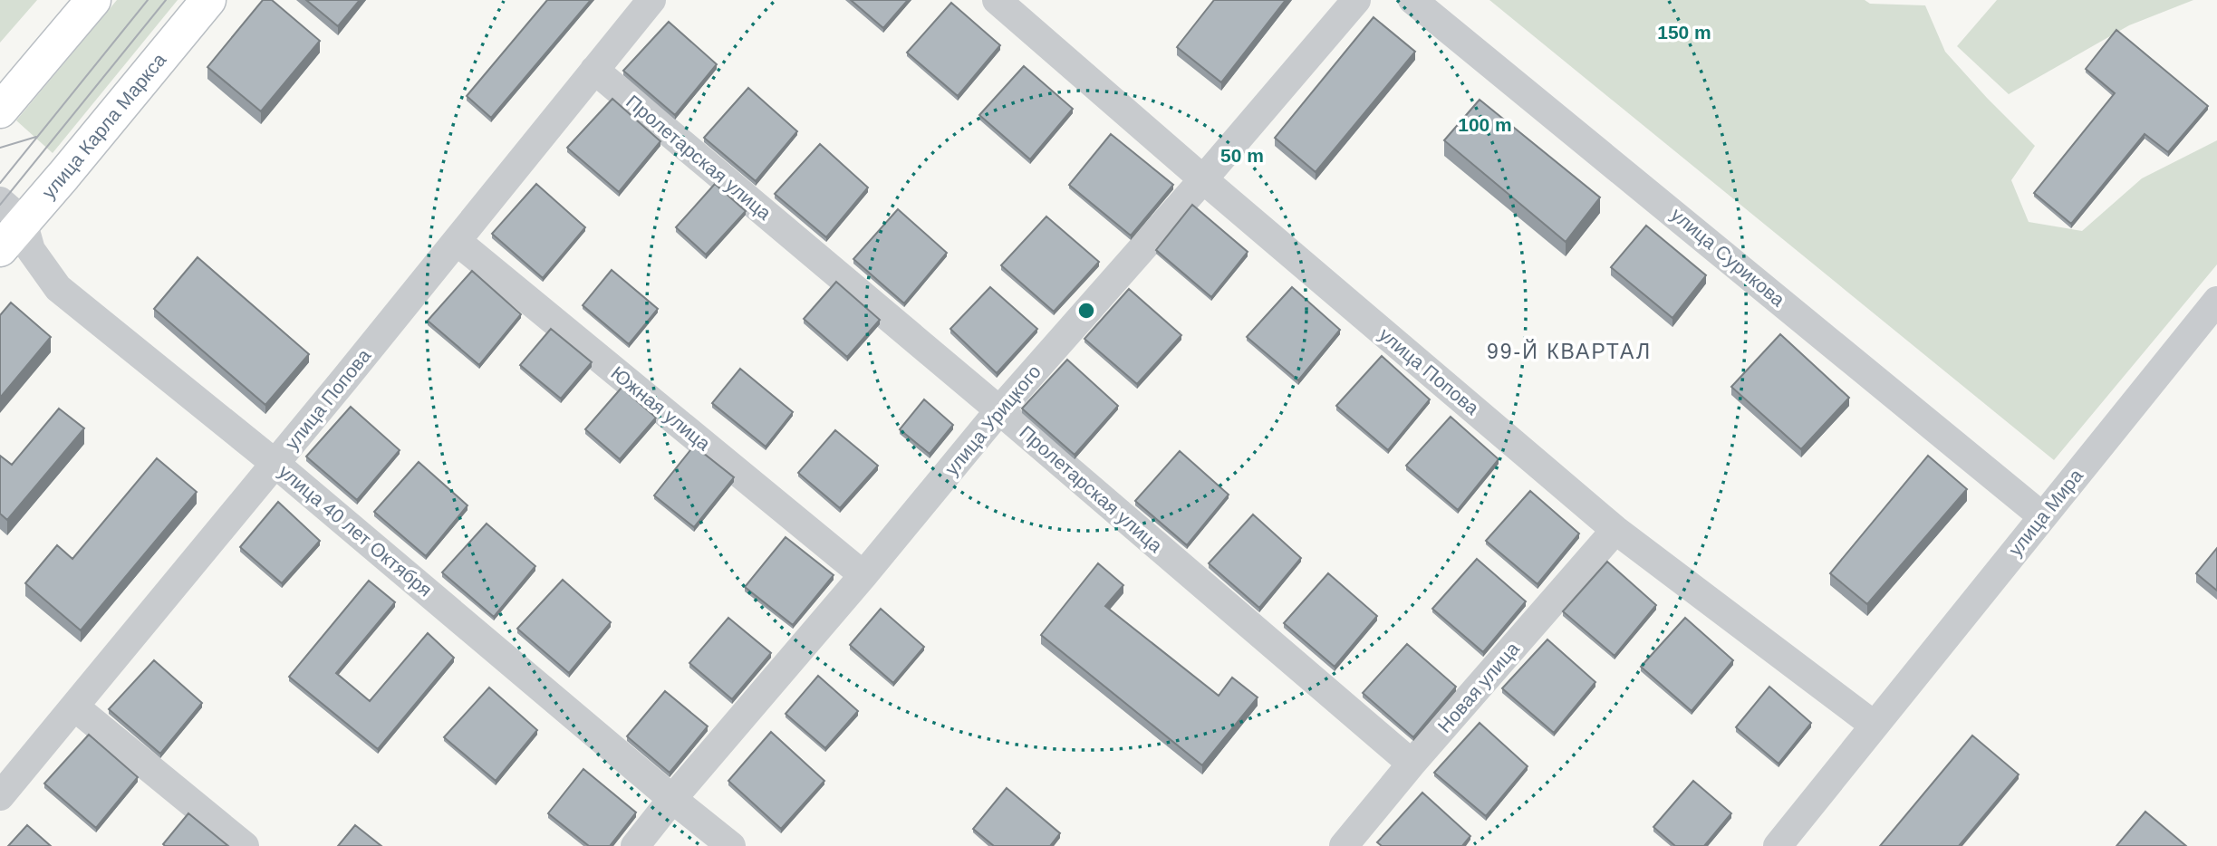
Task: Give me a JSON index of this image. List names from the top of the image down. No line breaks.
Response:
{"streets":{"street":["улица Карла Маркса","Пролетарская улица","улица Сурикова","улица Попова","Южная улица","улица Урицкого","улица Мира","улица 40 лет Октября","Новая улица"]},"crossings":[["улица Карла Маркса","улица 40 лет Октября"],["Пролетарская улица","улица Попова"],["Пролетарская улица","улица Урицкого"],["Пролетарская улица","Новая улица"],["улица Сурикова","улица Мира"],["улица Попова","Южная улица"],["улица Попова","улица Урицкого"],["улица Попова","улица Мира"],["улица Попова","улица 40 лет Октября"],["улица Попова","Новая улица"],["Южная улица","улица Урицкого"],["улица Урицкого","улица 40 лет Октября"]],"districts":["99-Й КВАРТАЛ"],"rings":["150 m","100 m","50 m"]}
